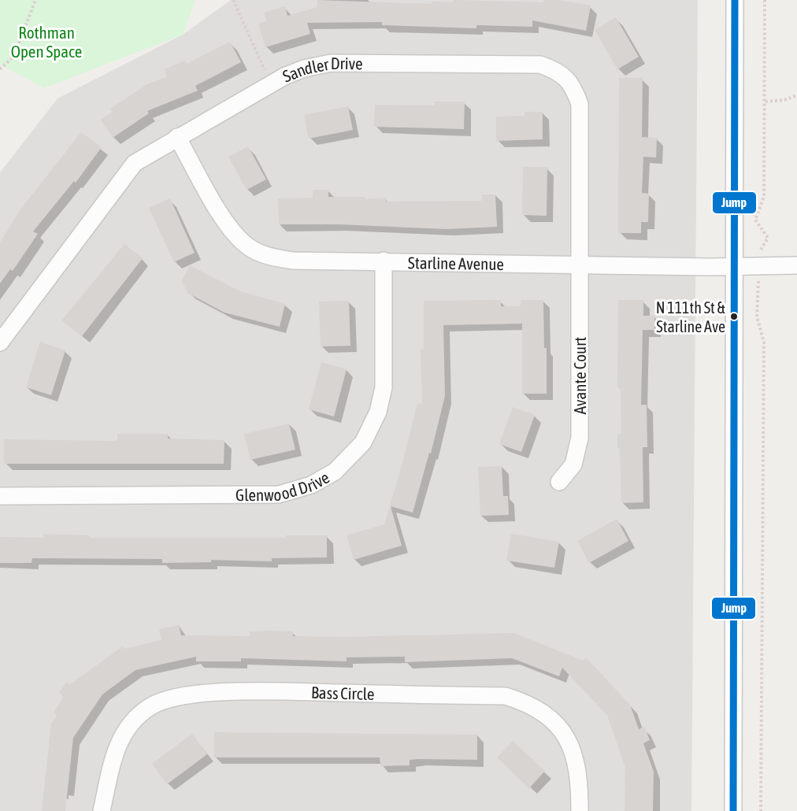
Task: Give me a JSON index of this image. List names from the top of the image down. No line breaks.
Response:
{"streets":{"street":["Sandler Drive","Starline Avenue","Avante Court","Glenwood Drive","Bass Circle"]},"crossings":[["Sandler Drive","Starline Avenue"],["Sandler Drive","Avante Court"],["Starline Avenue","Avante Court"],["Starline Avenue","Glenwood Drive"]],"parks":["Rothman Open Space"],"places":["N 111th St & Starline Ave"],"lines":["transit line Jump"]}
